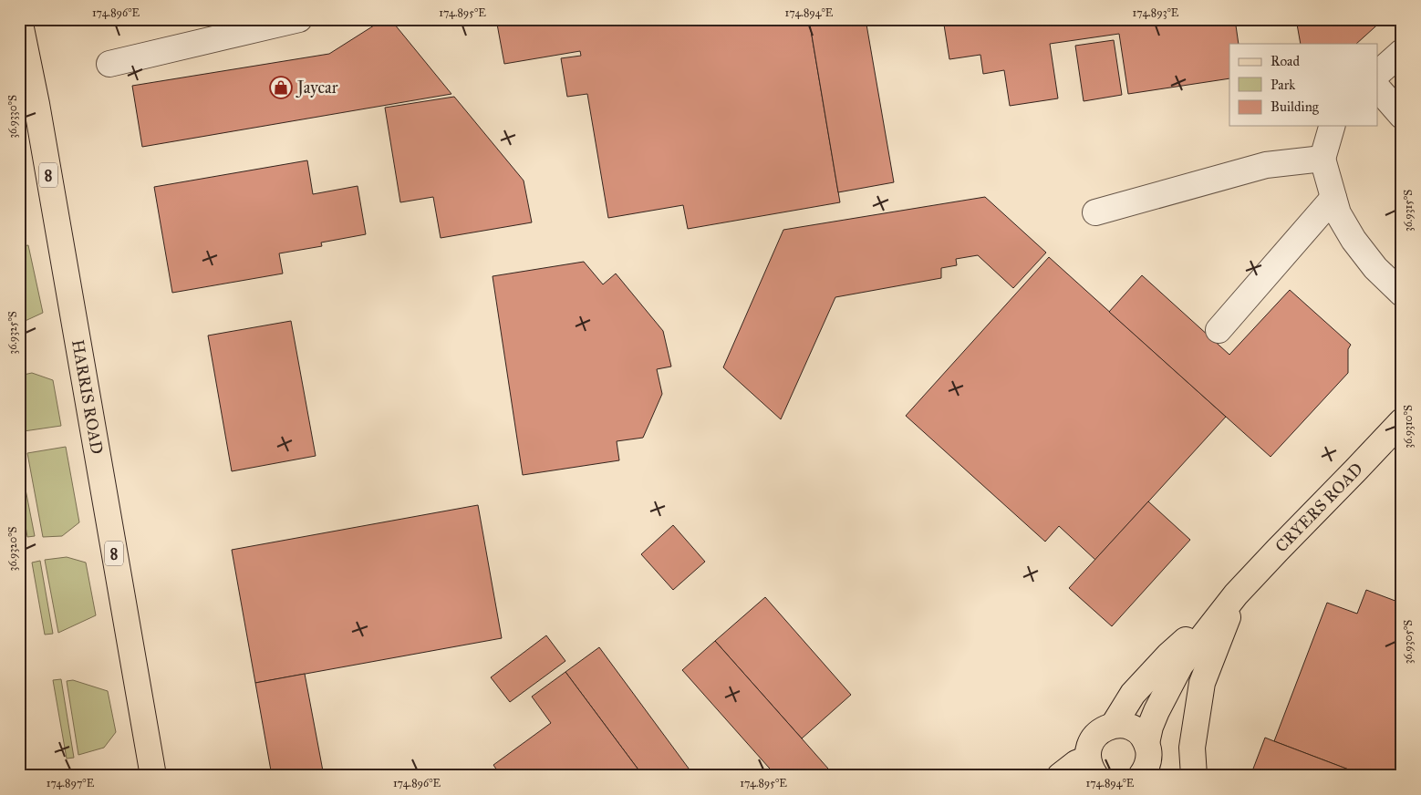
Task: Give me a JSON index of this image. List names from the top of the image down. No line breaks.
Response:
{"streets":{"main road":["8","HARRIS ROAD","CRYERS ROAD"]},"places":{"shop":["Jaycar"]},"legend":["Road","Park","Building"],"coordinates":["174.896°E","174.895°E","174.894°E","174.893°E","36.9330°S","36.9315°S","36.9325°S","36.9310°S","36.9320°S","36.9305°S","174.897°E"]}
